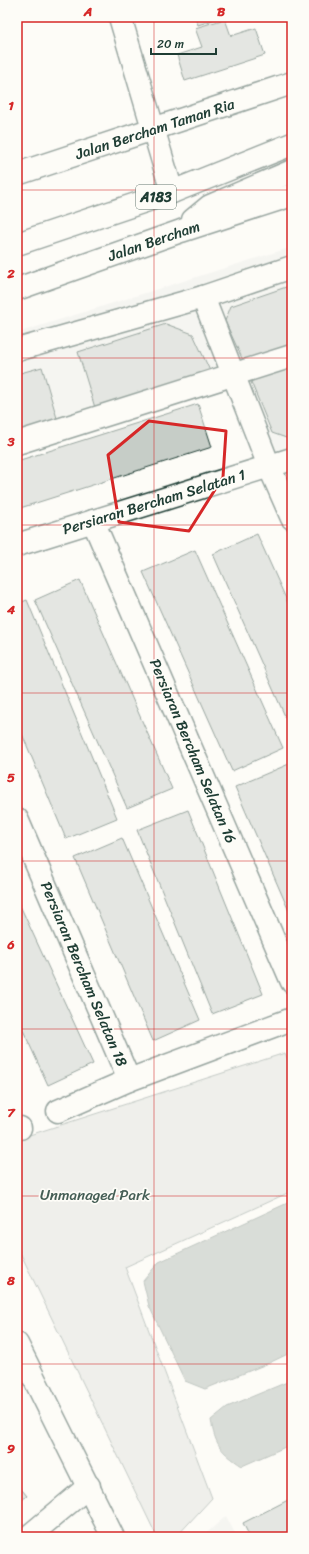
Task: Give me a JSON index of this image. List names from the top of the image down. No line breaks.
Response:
{"streets":{"street":["Jalan Bercham Taman Ria","A183","Jalan Bercham","Persiaran Bercham Selatan 1","Persiaran Bercham Selatan 16","Persiaran Bercham Selatan 18"]},"crossings":[["Persiaran Bercham Selatan 1","Persiaran Bercham Selatan 16"]],"parks":["Unmanaged Park"],"scale_bar":"20 m","grid":{"columns":["A","B"],"rows":["1","2","3","4","5","6","7","8","9"]}}
